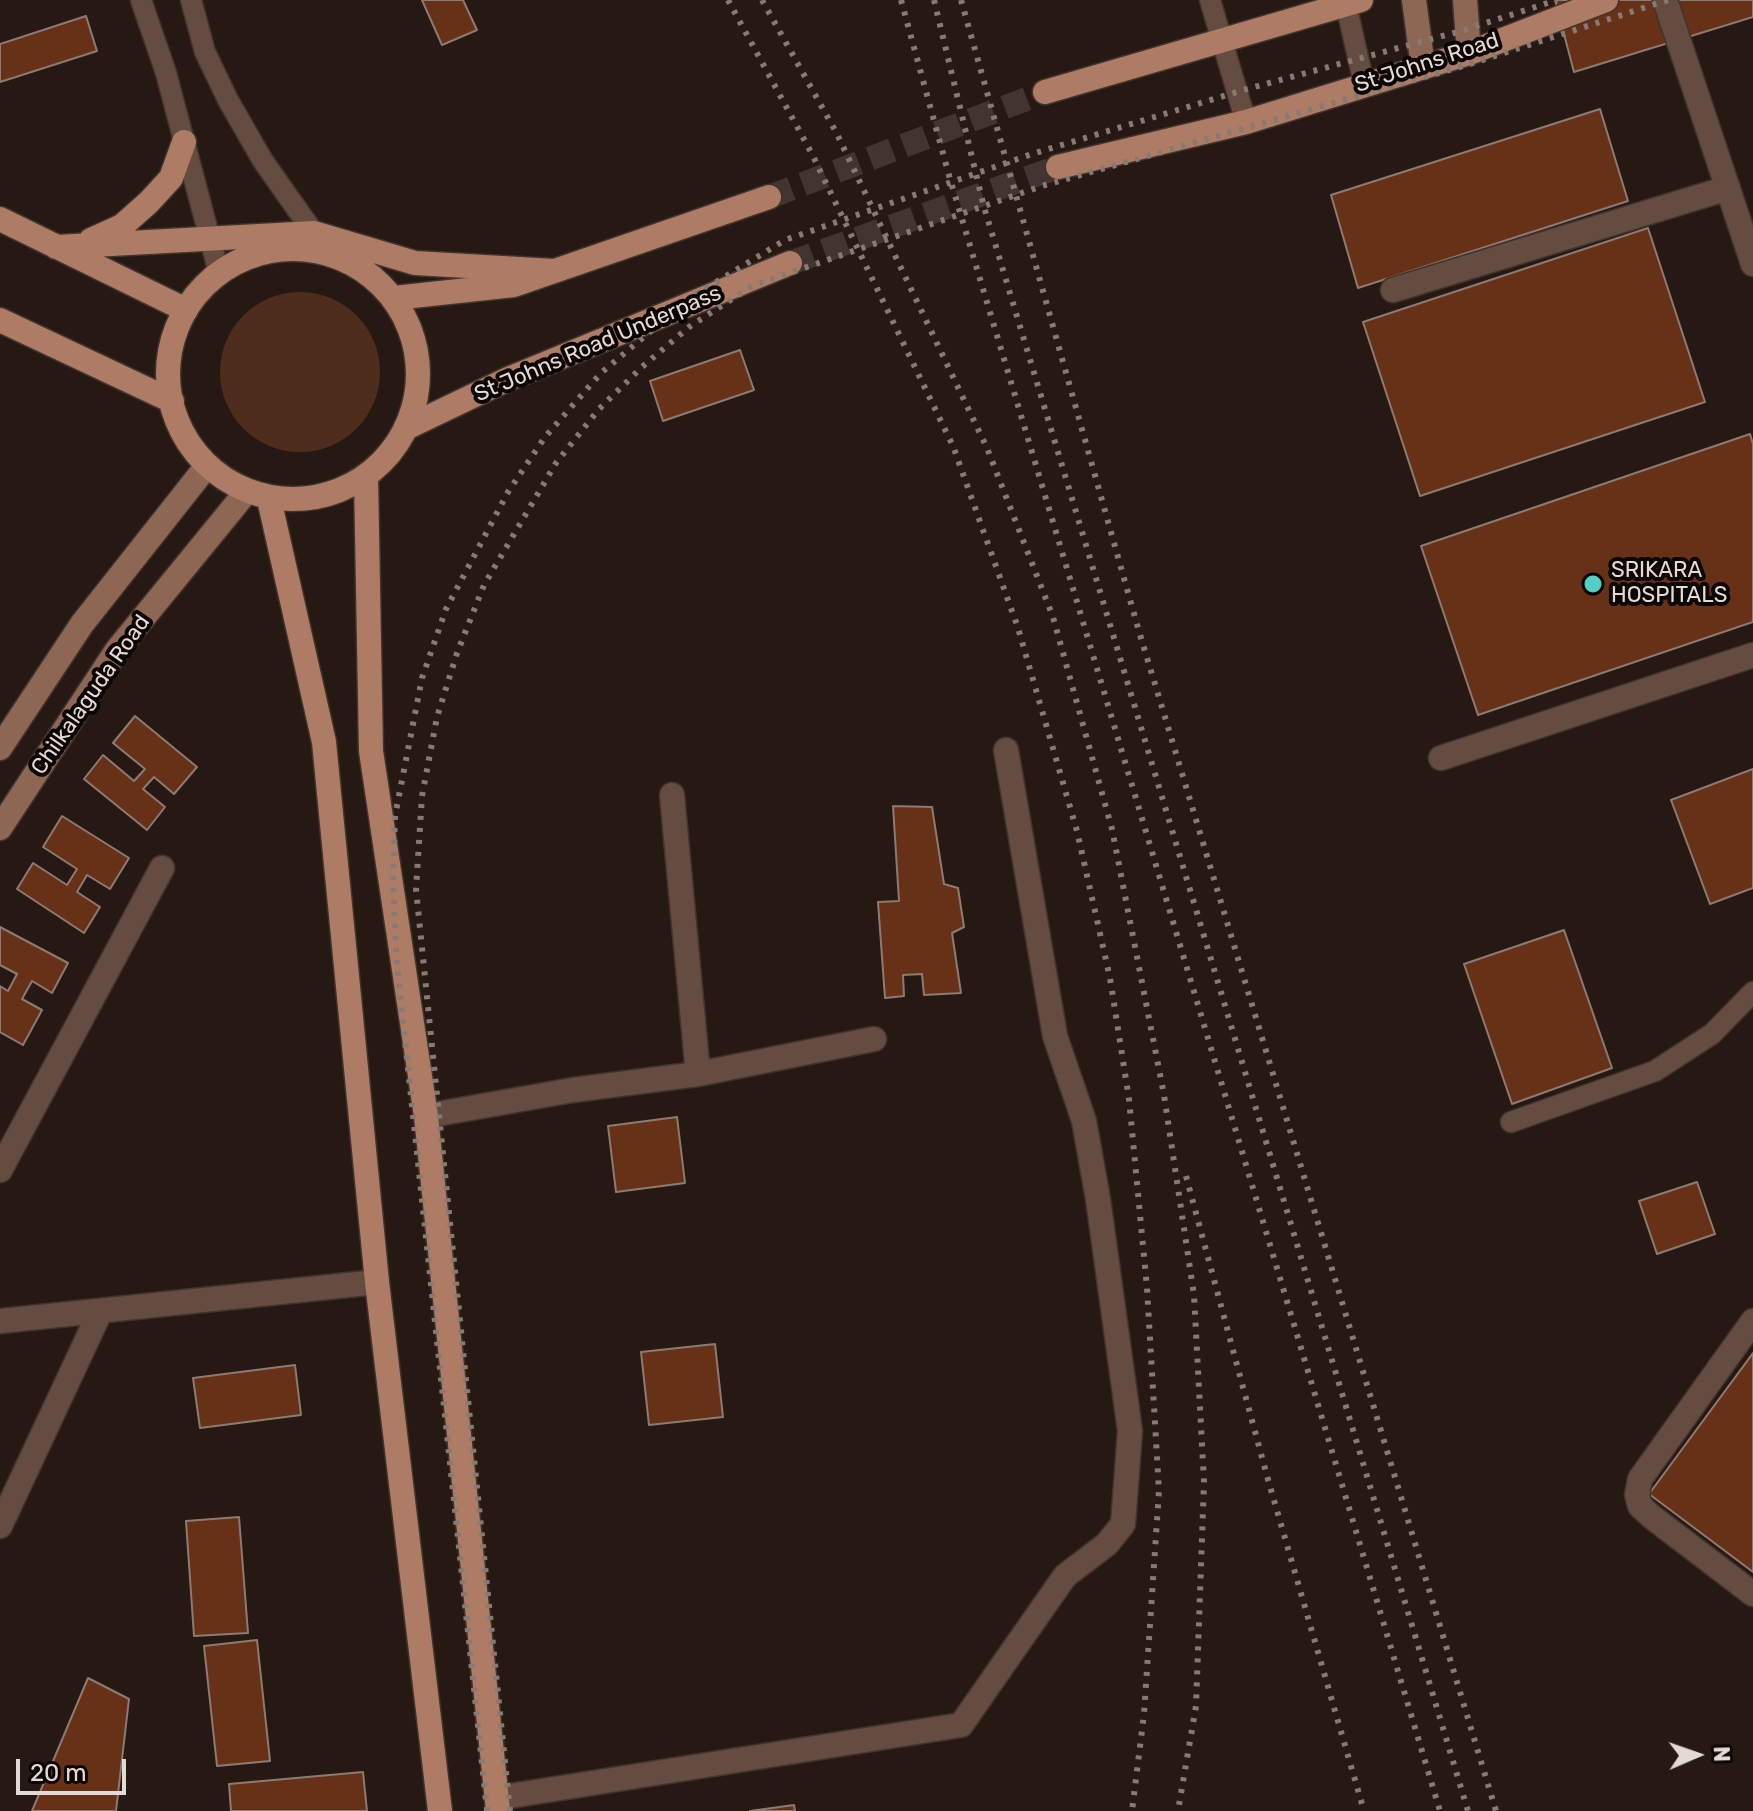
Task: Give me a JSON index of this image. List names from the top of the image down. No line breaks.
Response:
{"streets":{"main road":["St Johns Road","St Johns Road Underpass","Chilkalaguda Road"]},"crossings":[["St Johns Road Underpass","Chilkalaguda Road"]],"places":["SRIKARA HOSPITALS"],"scale_bar":"20 m","north":"right"}
